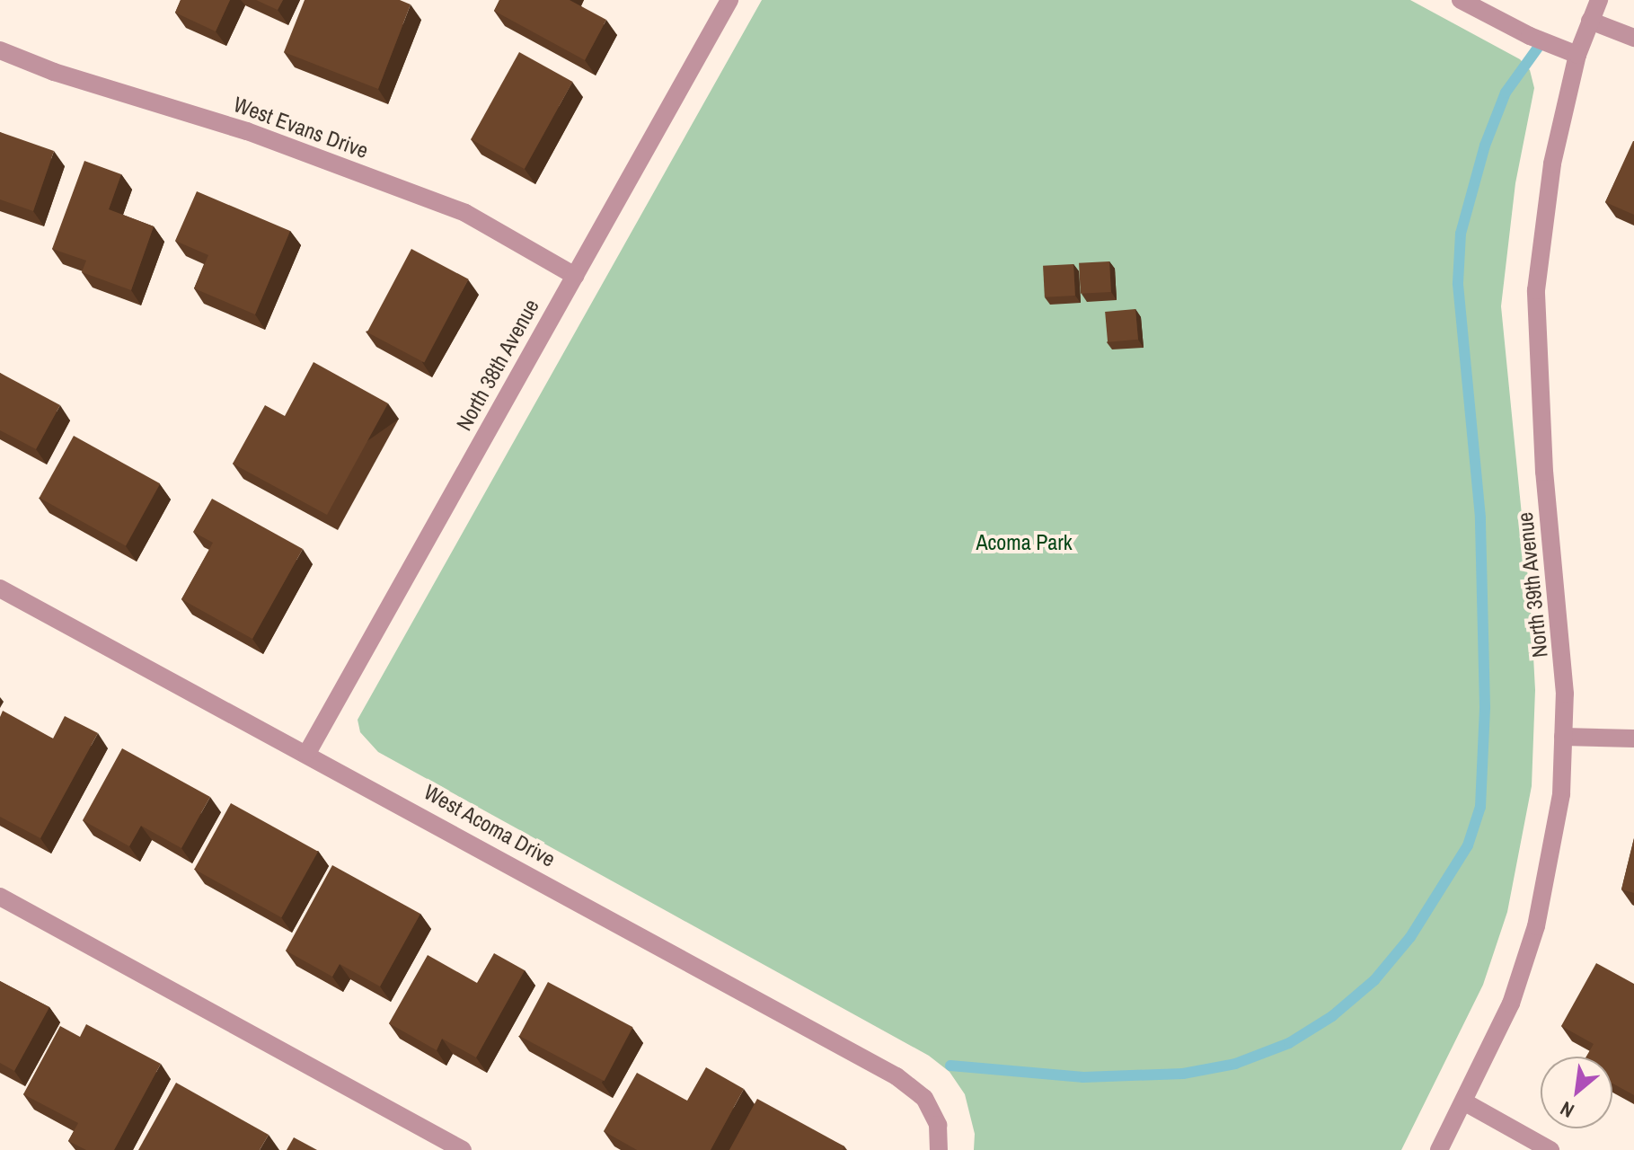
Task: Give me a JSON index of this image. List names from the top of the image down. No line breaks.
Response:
{"streets":{"street":["West Evans Drive","North 38th Avenue","North 39th Avenue","West Acoma Drive"]},"crossings":[["West Evans Drive","North 38th Avenue"],["North 38th Avenue","West Acoma Drive"]],"parks":["Acoma Park"],"north":"bottom left"}
